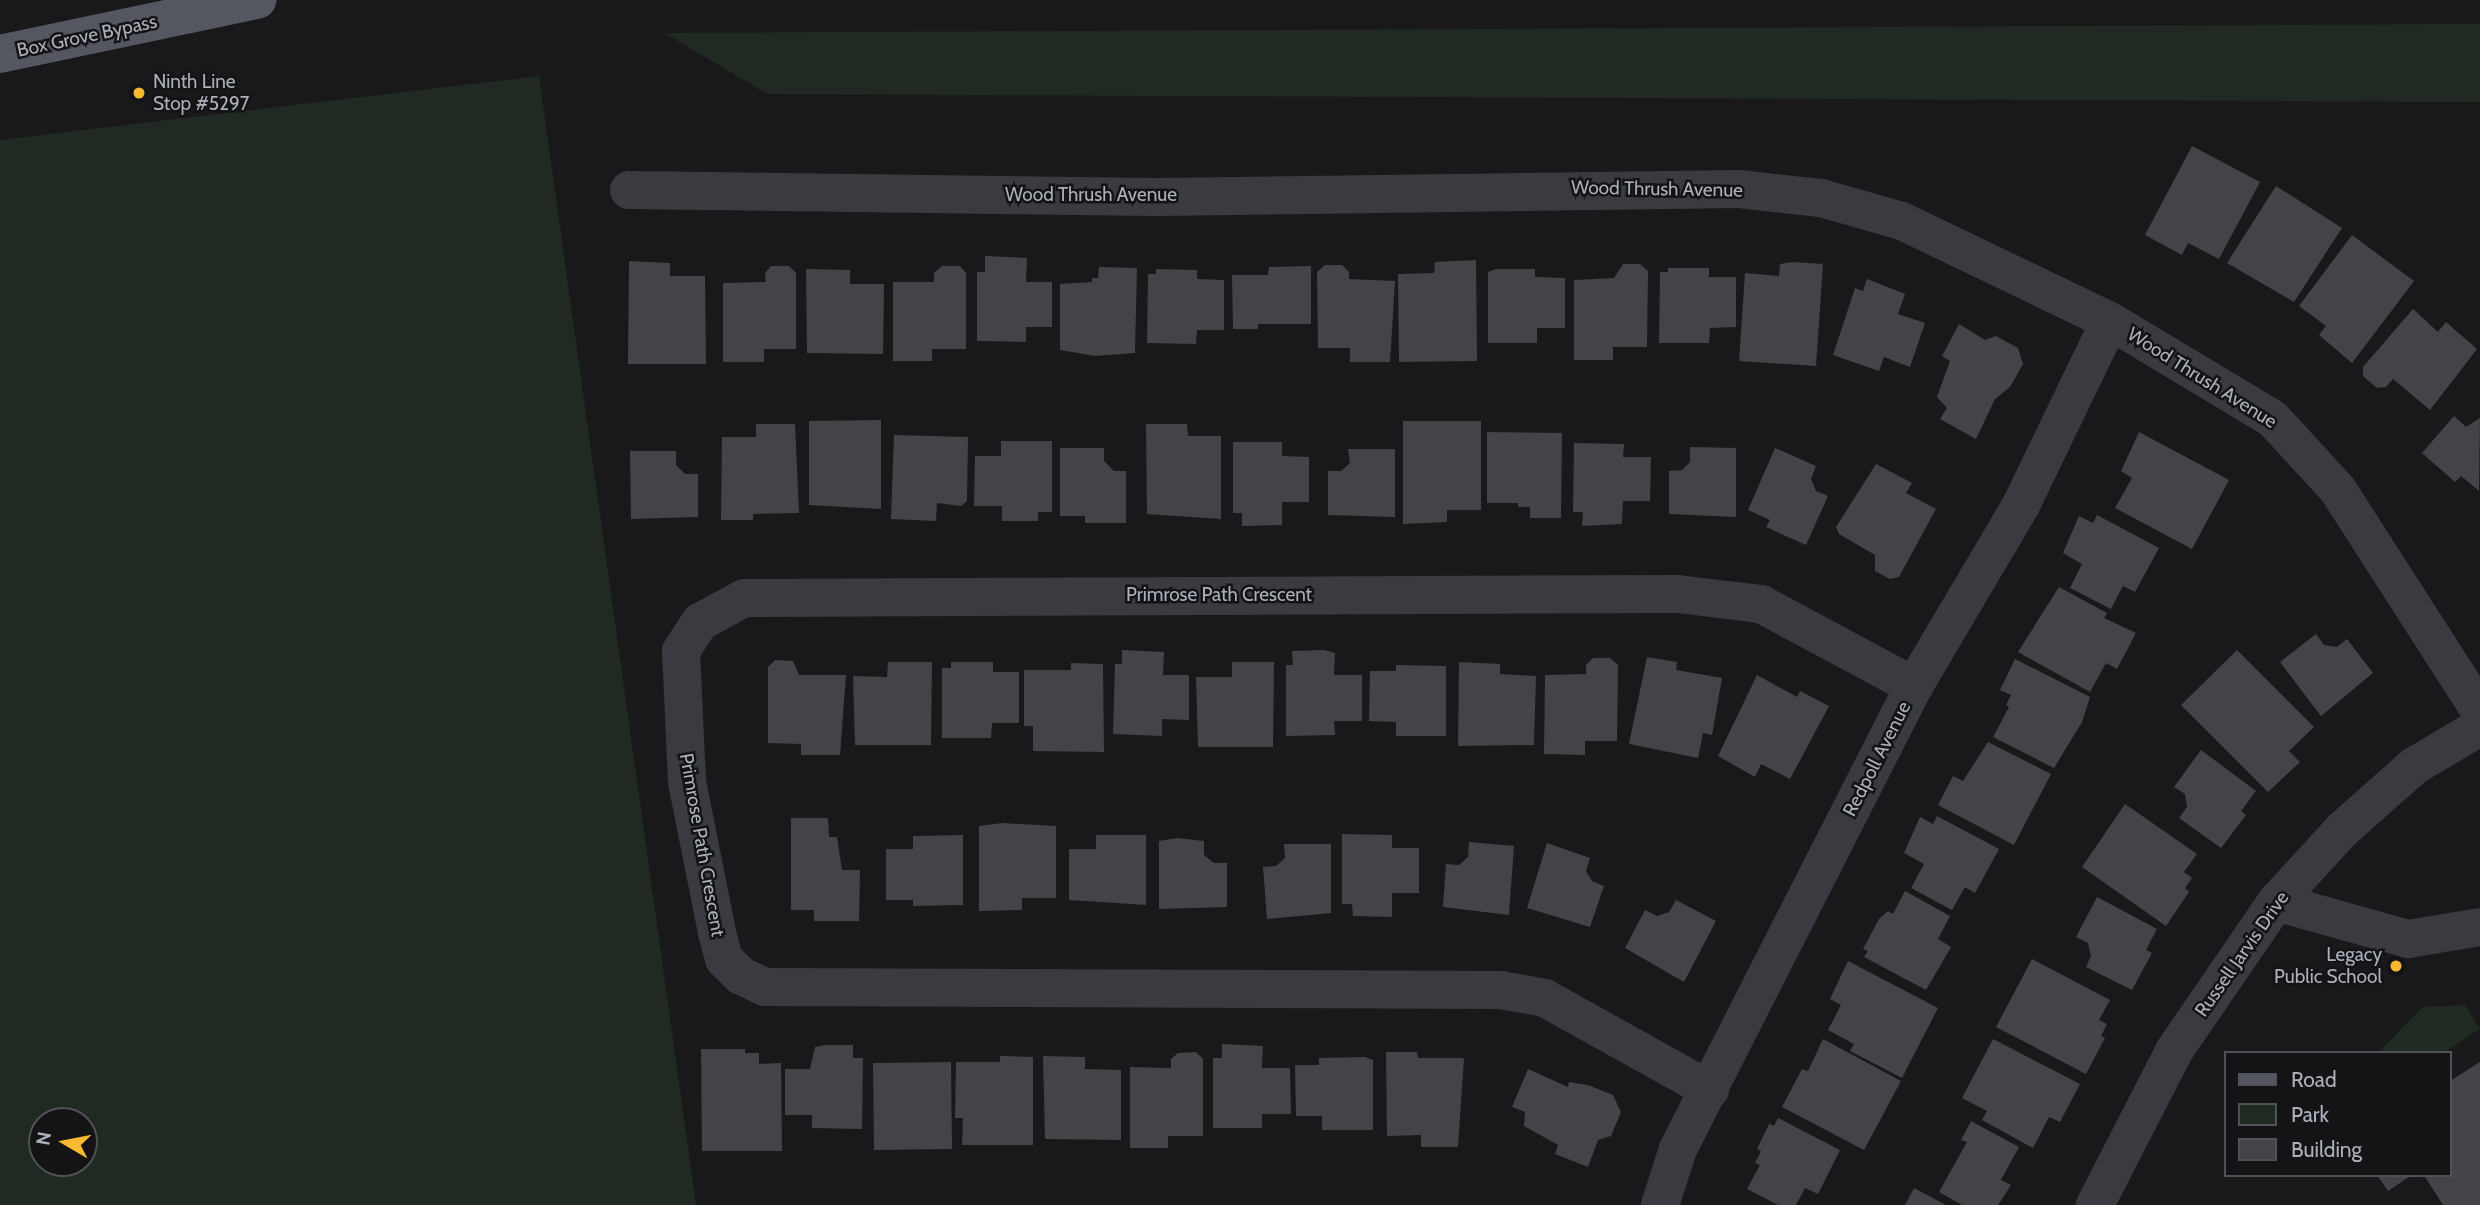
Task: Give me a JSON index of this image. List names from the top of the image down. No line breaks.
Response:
{"streets":{"main road":["Box Grove Bypass"],"street":["Wood Thrush Avenue","Primrose Path Crescent","Redpoll Avenue","Russell Jarvis Drive"]},"crossings":[["Wood Thrush Avenue","Redpoll Avenue"],["Primrose Path Crescent","Redpoll Avenue"]],"places":["Ninth Line Stop #5297","Legacy Public School"],"legend":["Road","Park","Building"],"north":"left"}
